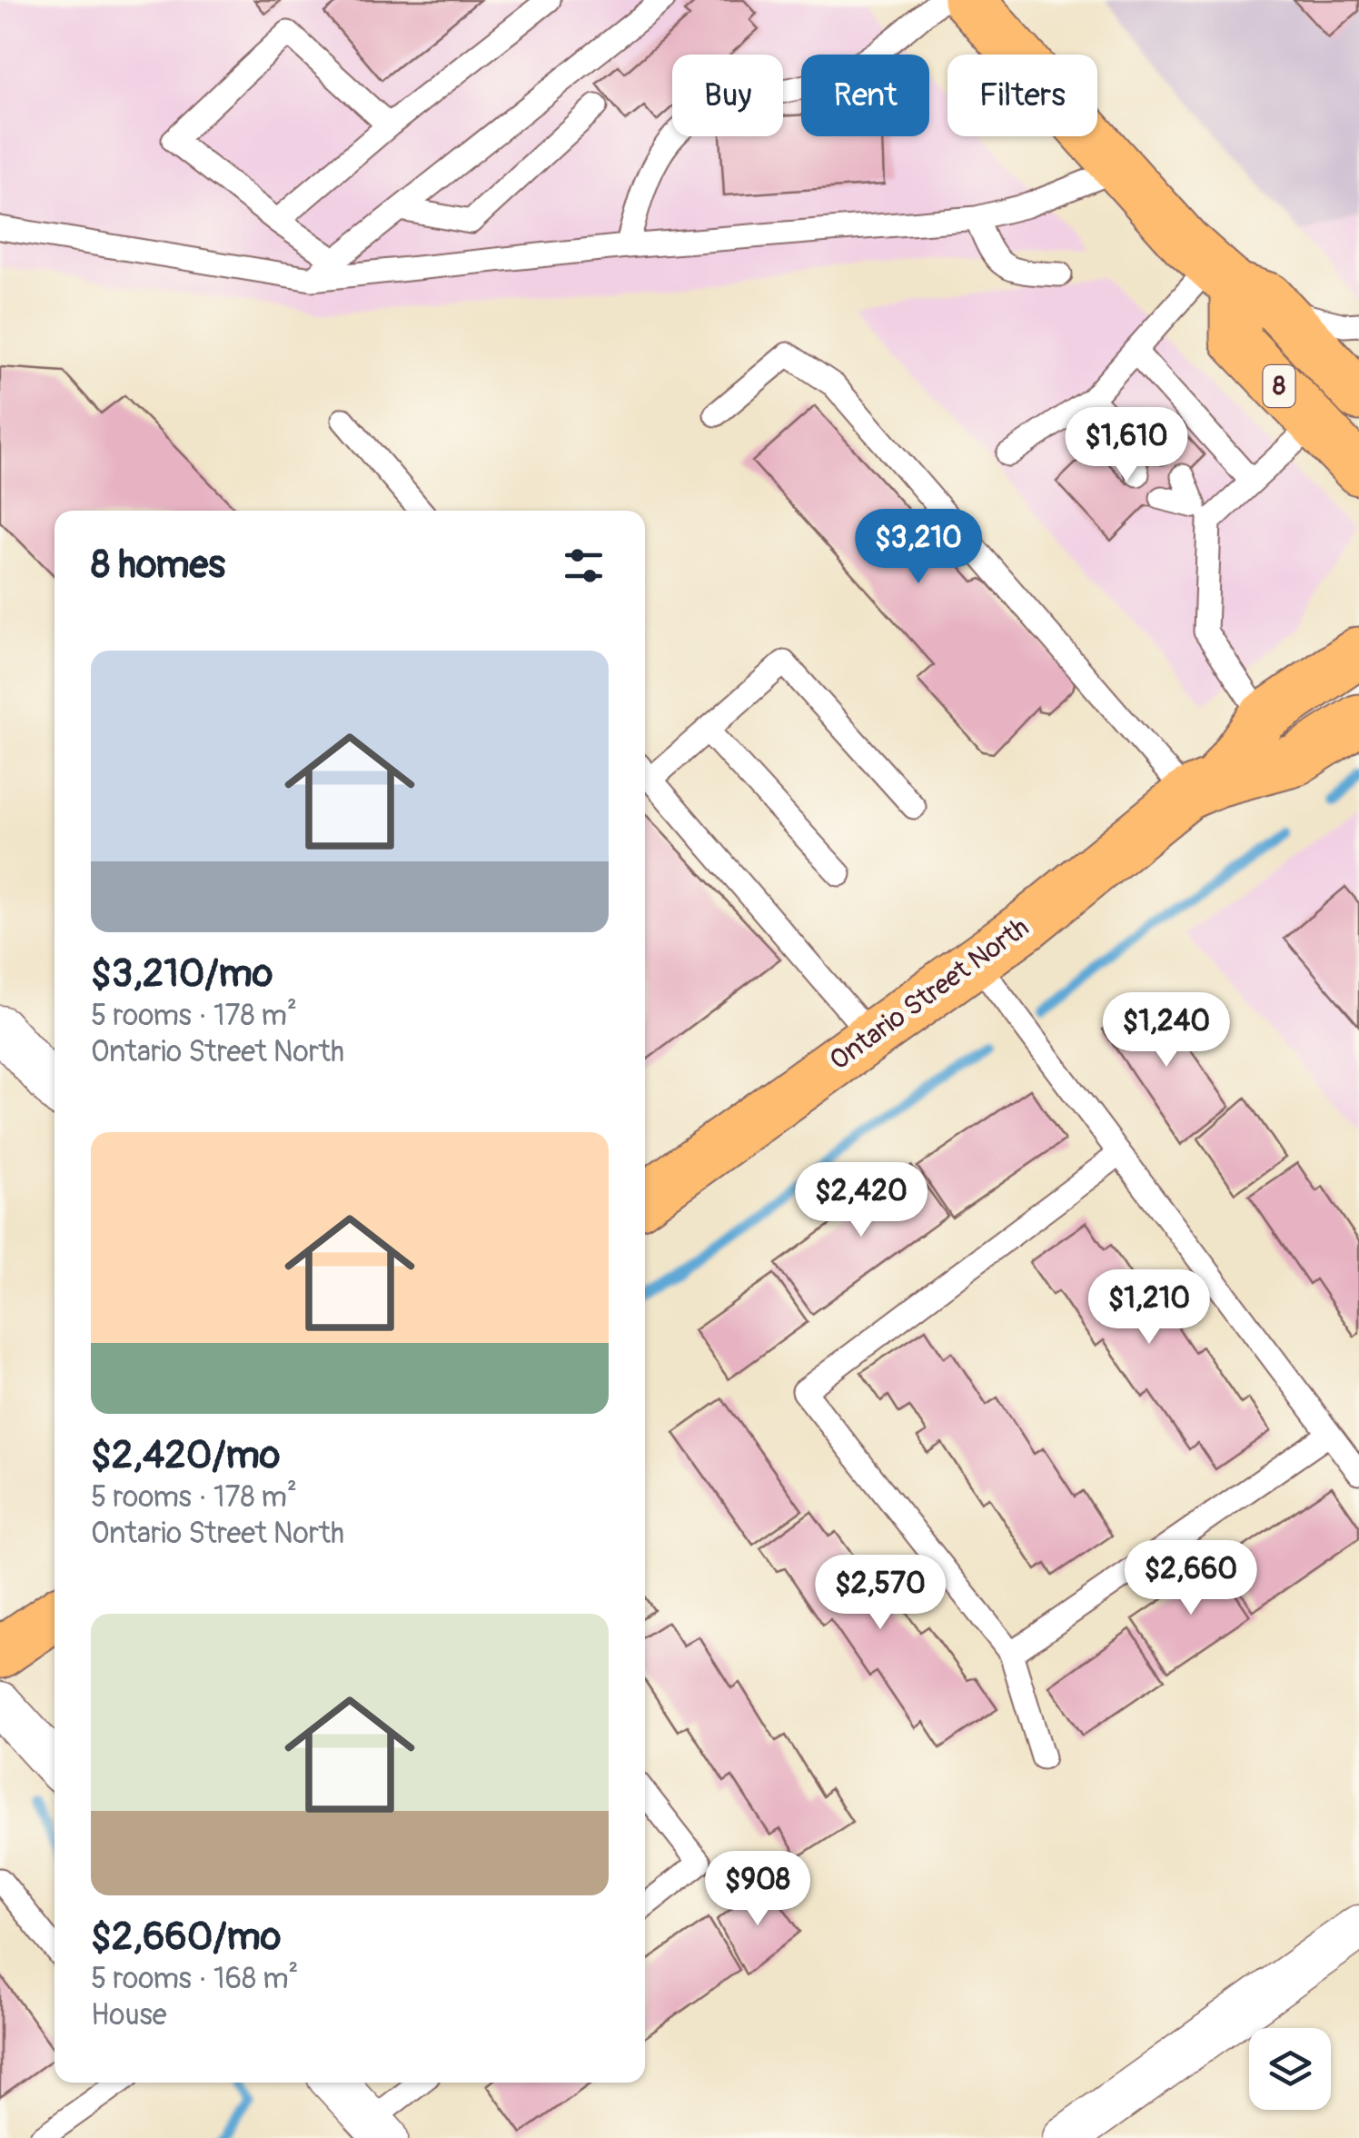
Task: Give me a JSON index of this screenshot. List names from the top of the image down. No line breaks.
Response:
{"streets":{"main road":["8","Ontario Street North"]},"page":{"chip":["Buy","Rent","Filters"],"price":["$1,610","$3,210","$1,240","$2,420","$1,210","$2,660","$2,570","$908"],"heading":"8 homes","list":[{"name":"$3,210/mo","note":"5 rooms · 178 m² · Ontario Street North"},{"name":"$2,420/mo","note":"5 rooms · 178 m² · Ontario Street North"},{"name":"$2,660/mo","note":"5 rooms · 168 m² · House"}]}}
